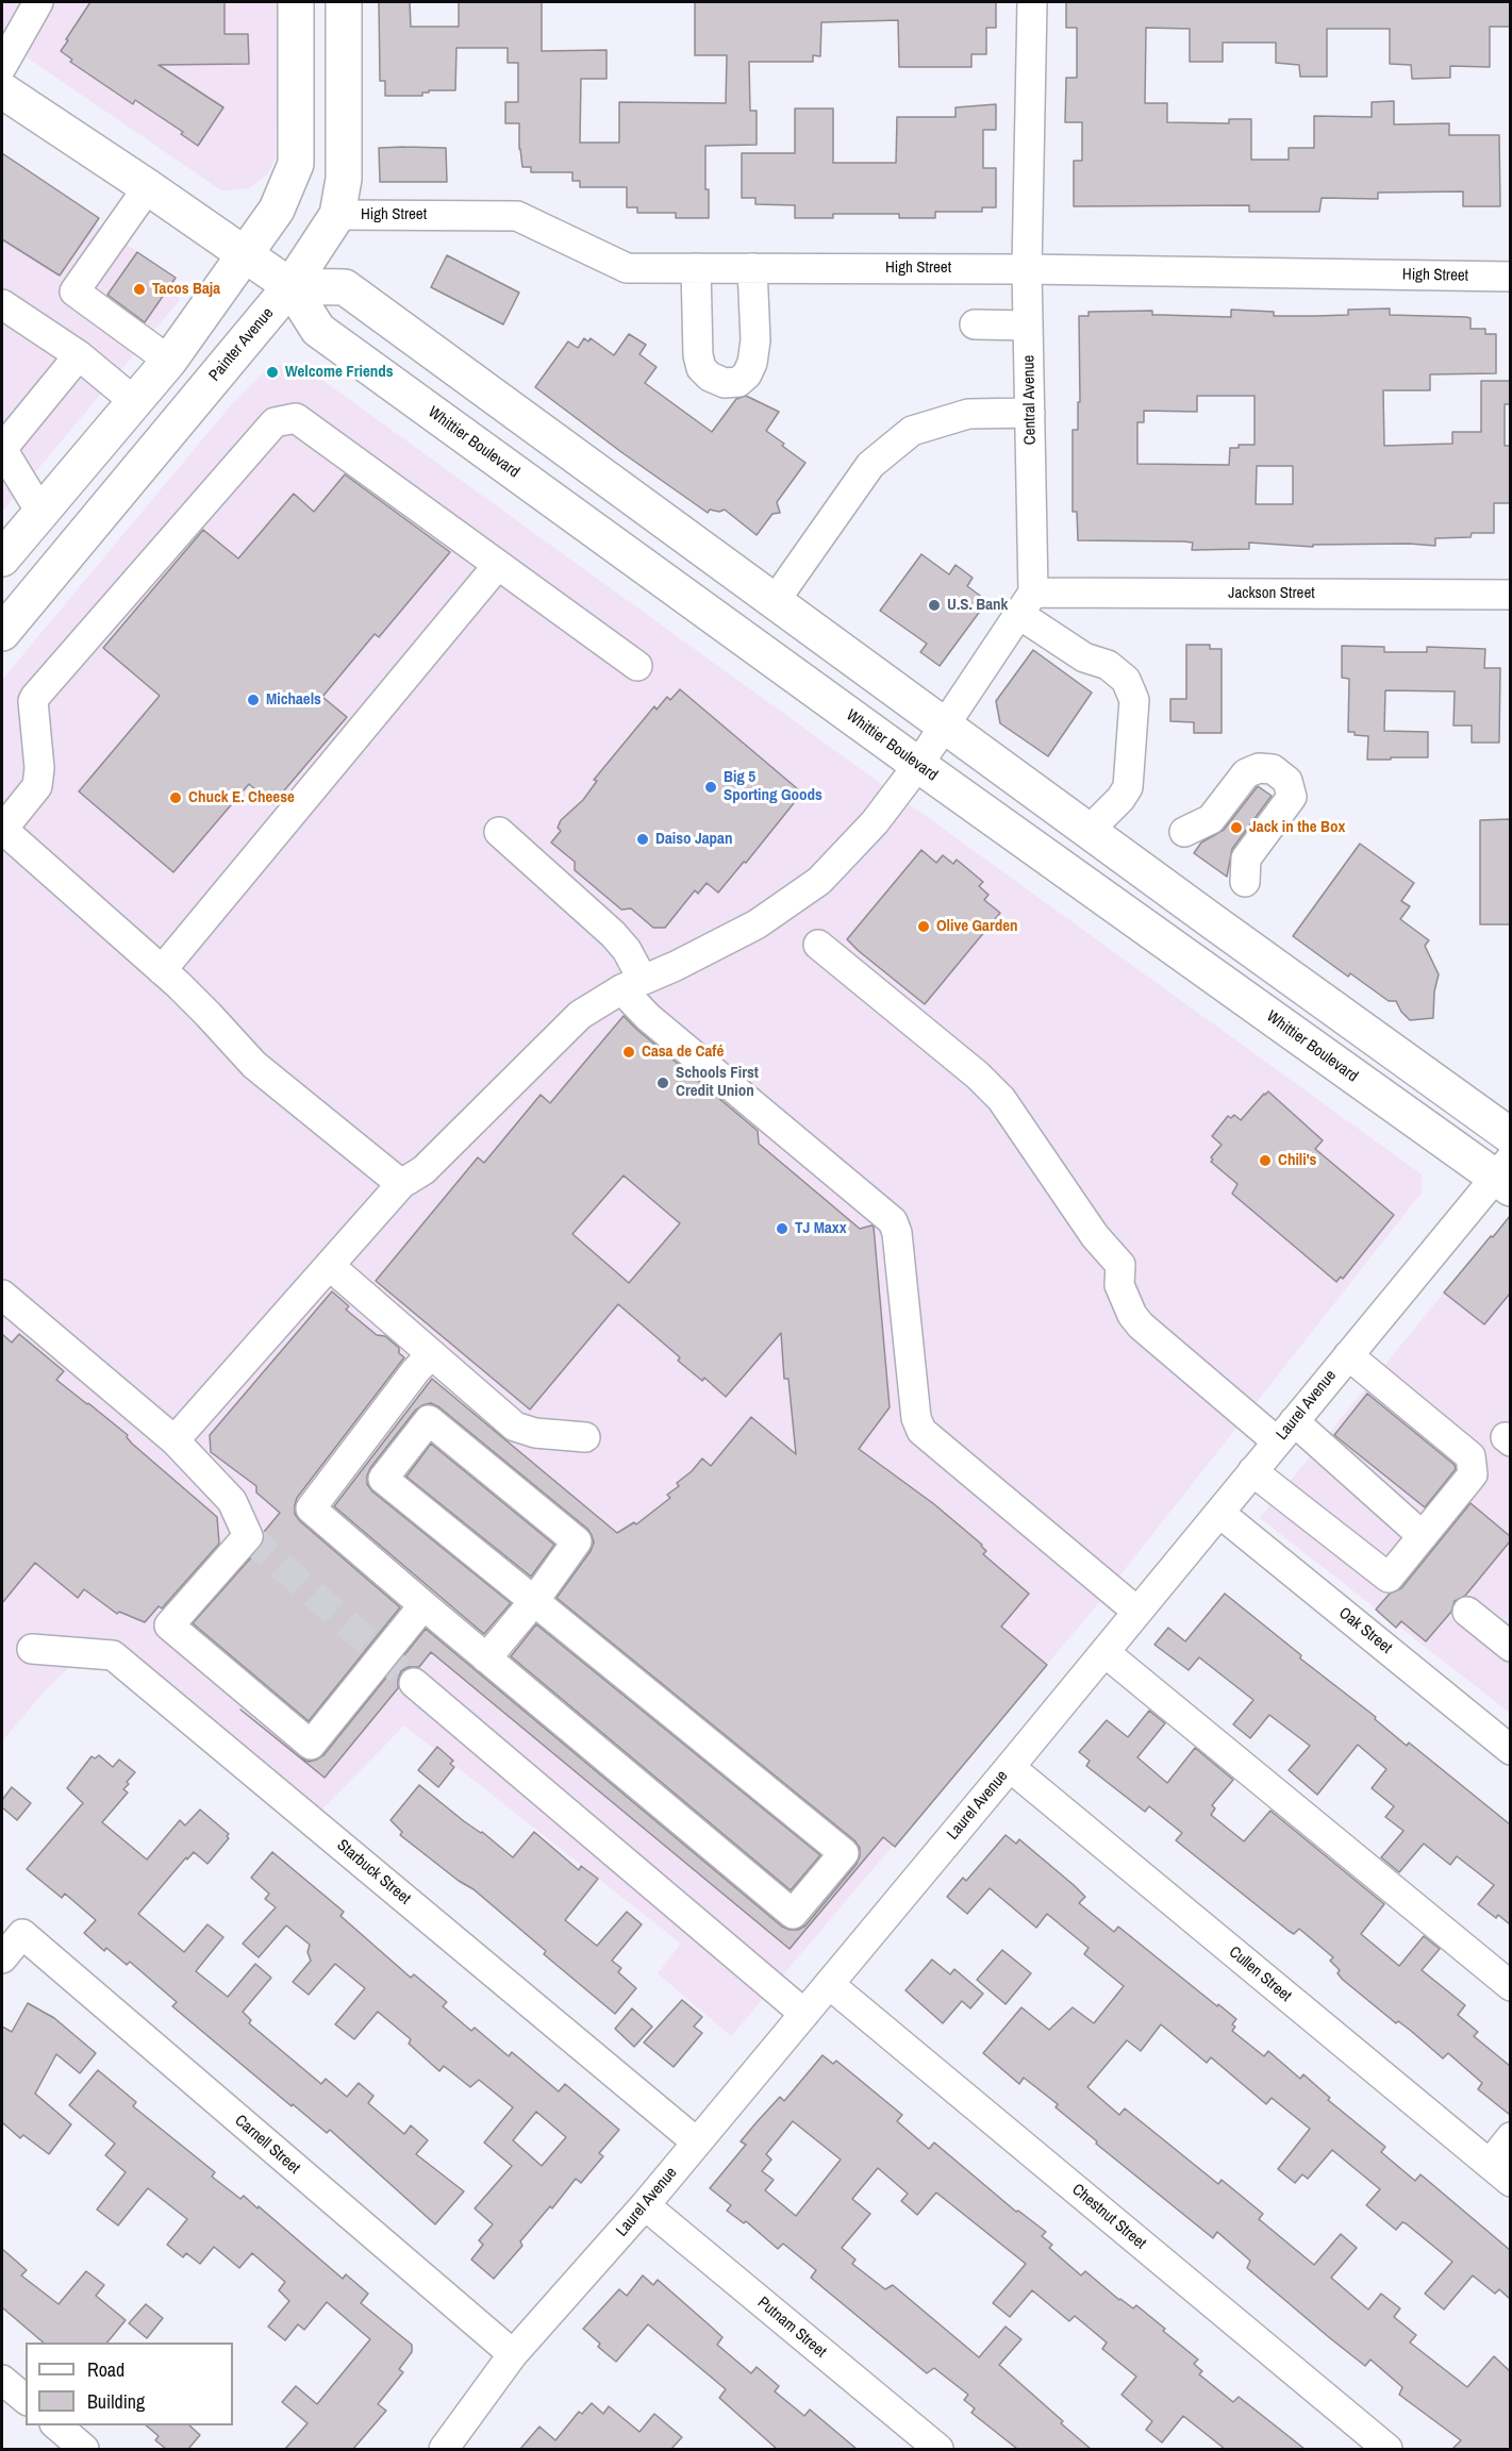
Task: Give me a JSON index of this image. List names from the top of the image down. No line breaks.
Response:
{"streets":{"main road":["Painter Avenue","Whittier Boulevard"],"street":["High Street","Central Avenue","Jackson Street","Laurel Avenue","Oak Street","Starbuck Street","Cullen Street","Carnell Street","Chestnut Street","Putnam Street"]},"crossings":[["High Street","Painter Avenue"],["High Street","Central Avenue"],["Painter Avenue","Whittier Boulevard"],["Central Avenue","Jackson Street"],["Whittier Boulevard","Laurel Avenue"],["Laurel Avenue","Oak Street"],["Laurel Avenue","Starbuck Street"],["Laurel Avenue","Cullen Street"],["Laurel Avenue","Carnell Street"],["Laurel Avenue","Chestnut Street"],["Laurel Avenue","Putnam Street"]],"places":["Tacos Baja","Welcome Friends","U.S. Bank","Michaels","Big 5 Sporting Goods","Chuck E. Cheese","Jack in the Box","Daiso Japan","Olive Garden","Casa de Café","Schools First Credit Union","Chili's","TJ Maxx"],"legend":["Road","Building"]}
